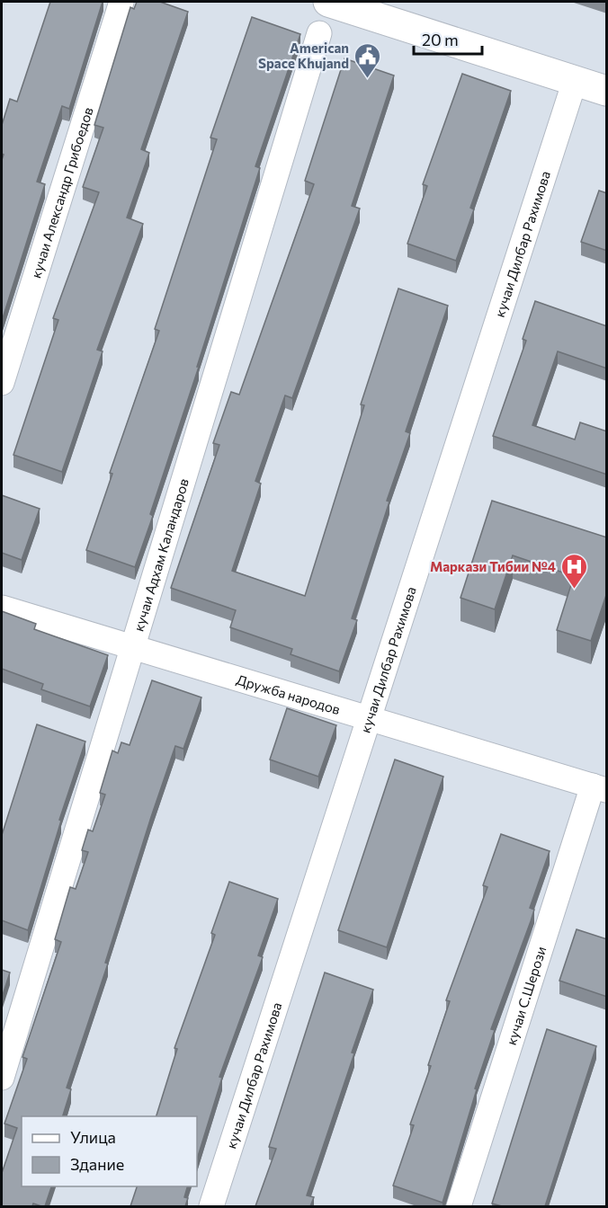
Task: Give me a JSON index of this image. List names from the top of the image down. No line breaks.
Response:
{"streets":{"street":["кучаи Александр Грибоедов","кучаи Дилбар Рахимова","кучаи Адхам Каландаров","Дружба народов","кучаи С.Шерози"]},"crossings":[["кучаи Дилбар Рахимова","Дружба народов"],["кучаи Адхам Каландаров","Дружба народов"],["Дружба народов","кучаи С.Шерози"]],"places":{"public building":["American Space Khujand"],"hospital":["Маркази Тибии №4"]},"legend":["Улица","Здание"],"scale_bar":"20 m"}
